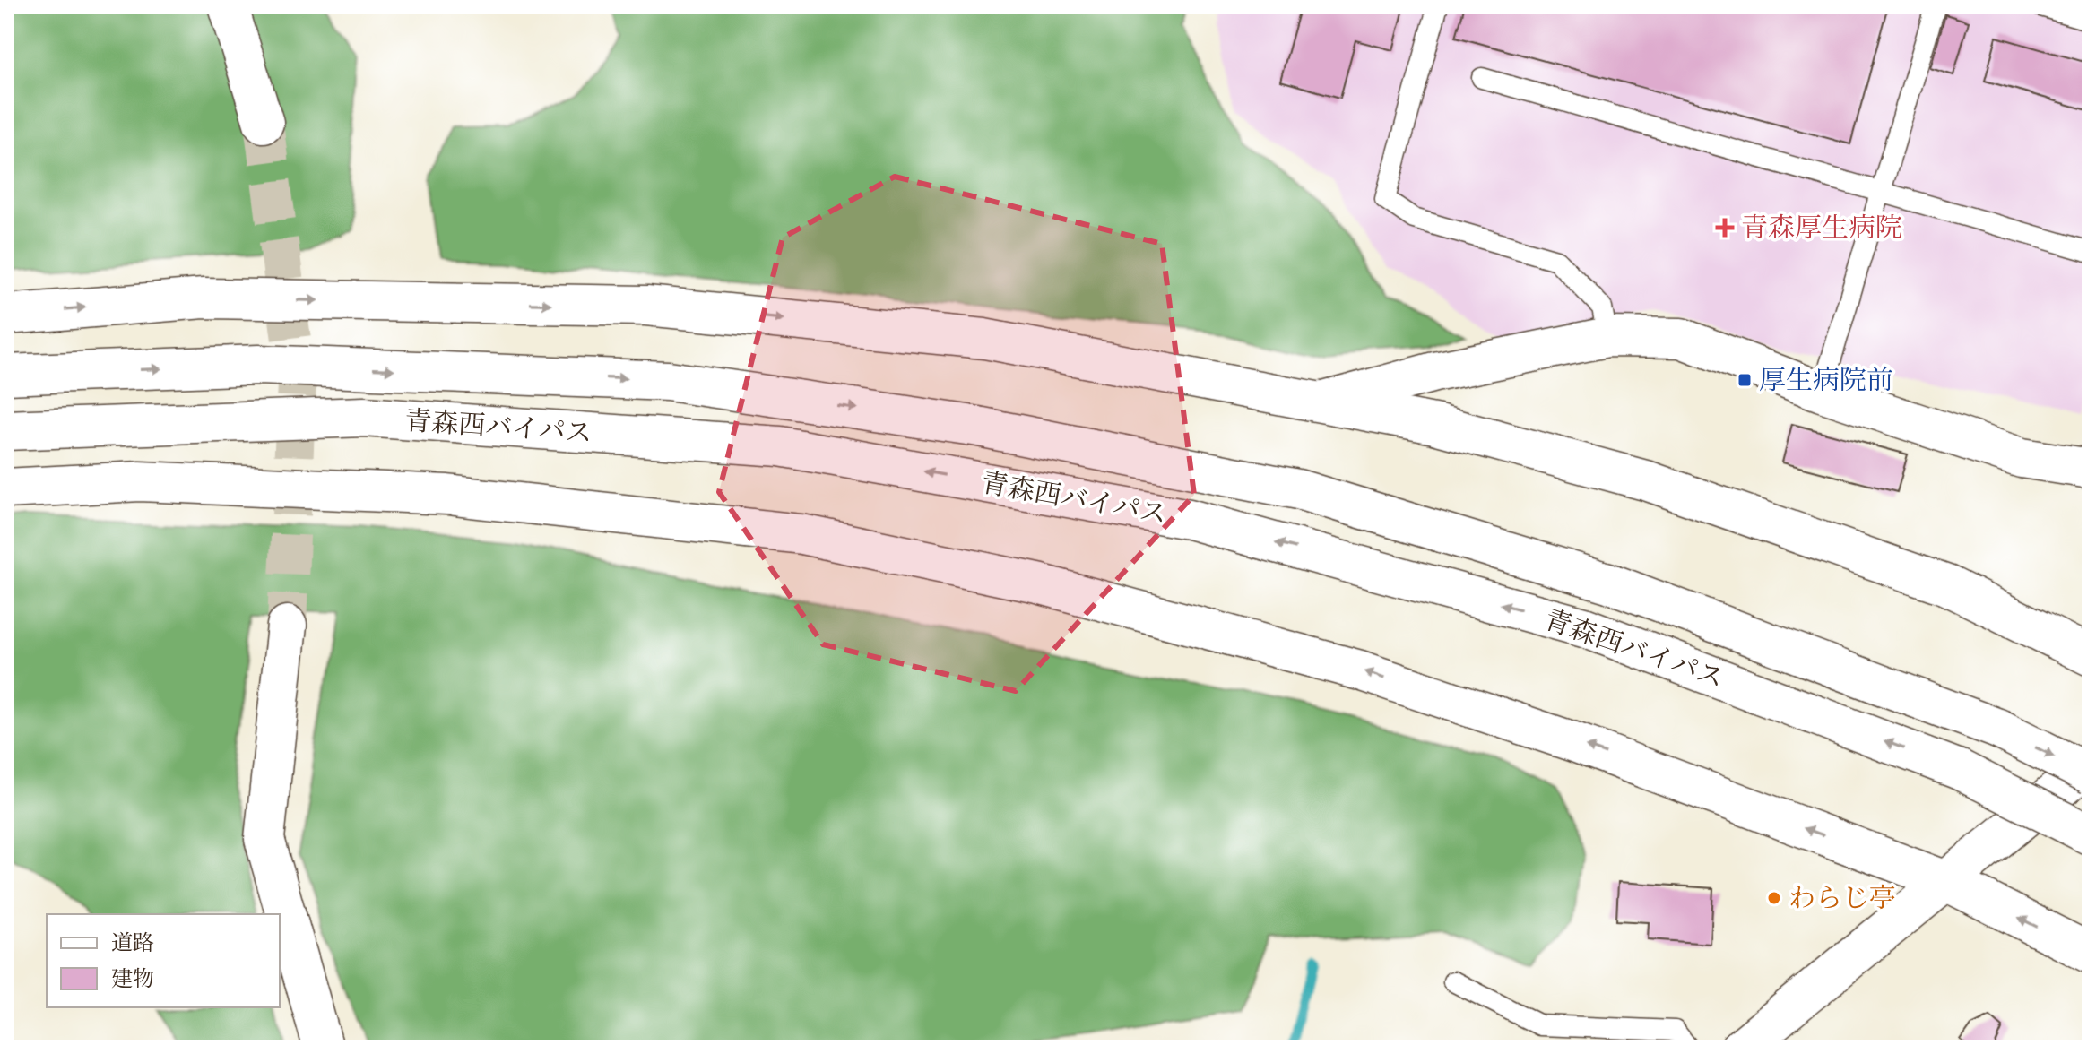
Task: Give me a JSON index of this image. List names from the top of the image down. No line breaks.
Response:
{"streets":{"main road":["青森西バイパス"]},"places":{"health":["青森厚生病院"],"transit":["厚生病院前"],"other":["わらじ亭"]},"legend":["道路","建物"]}
